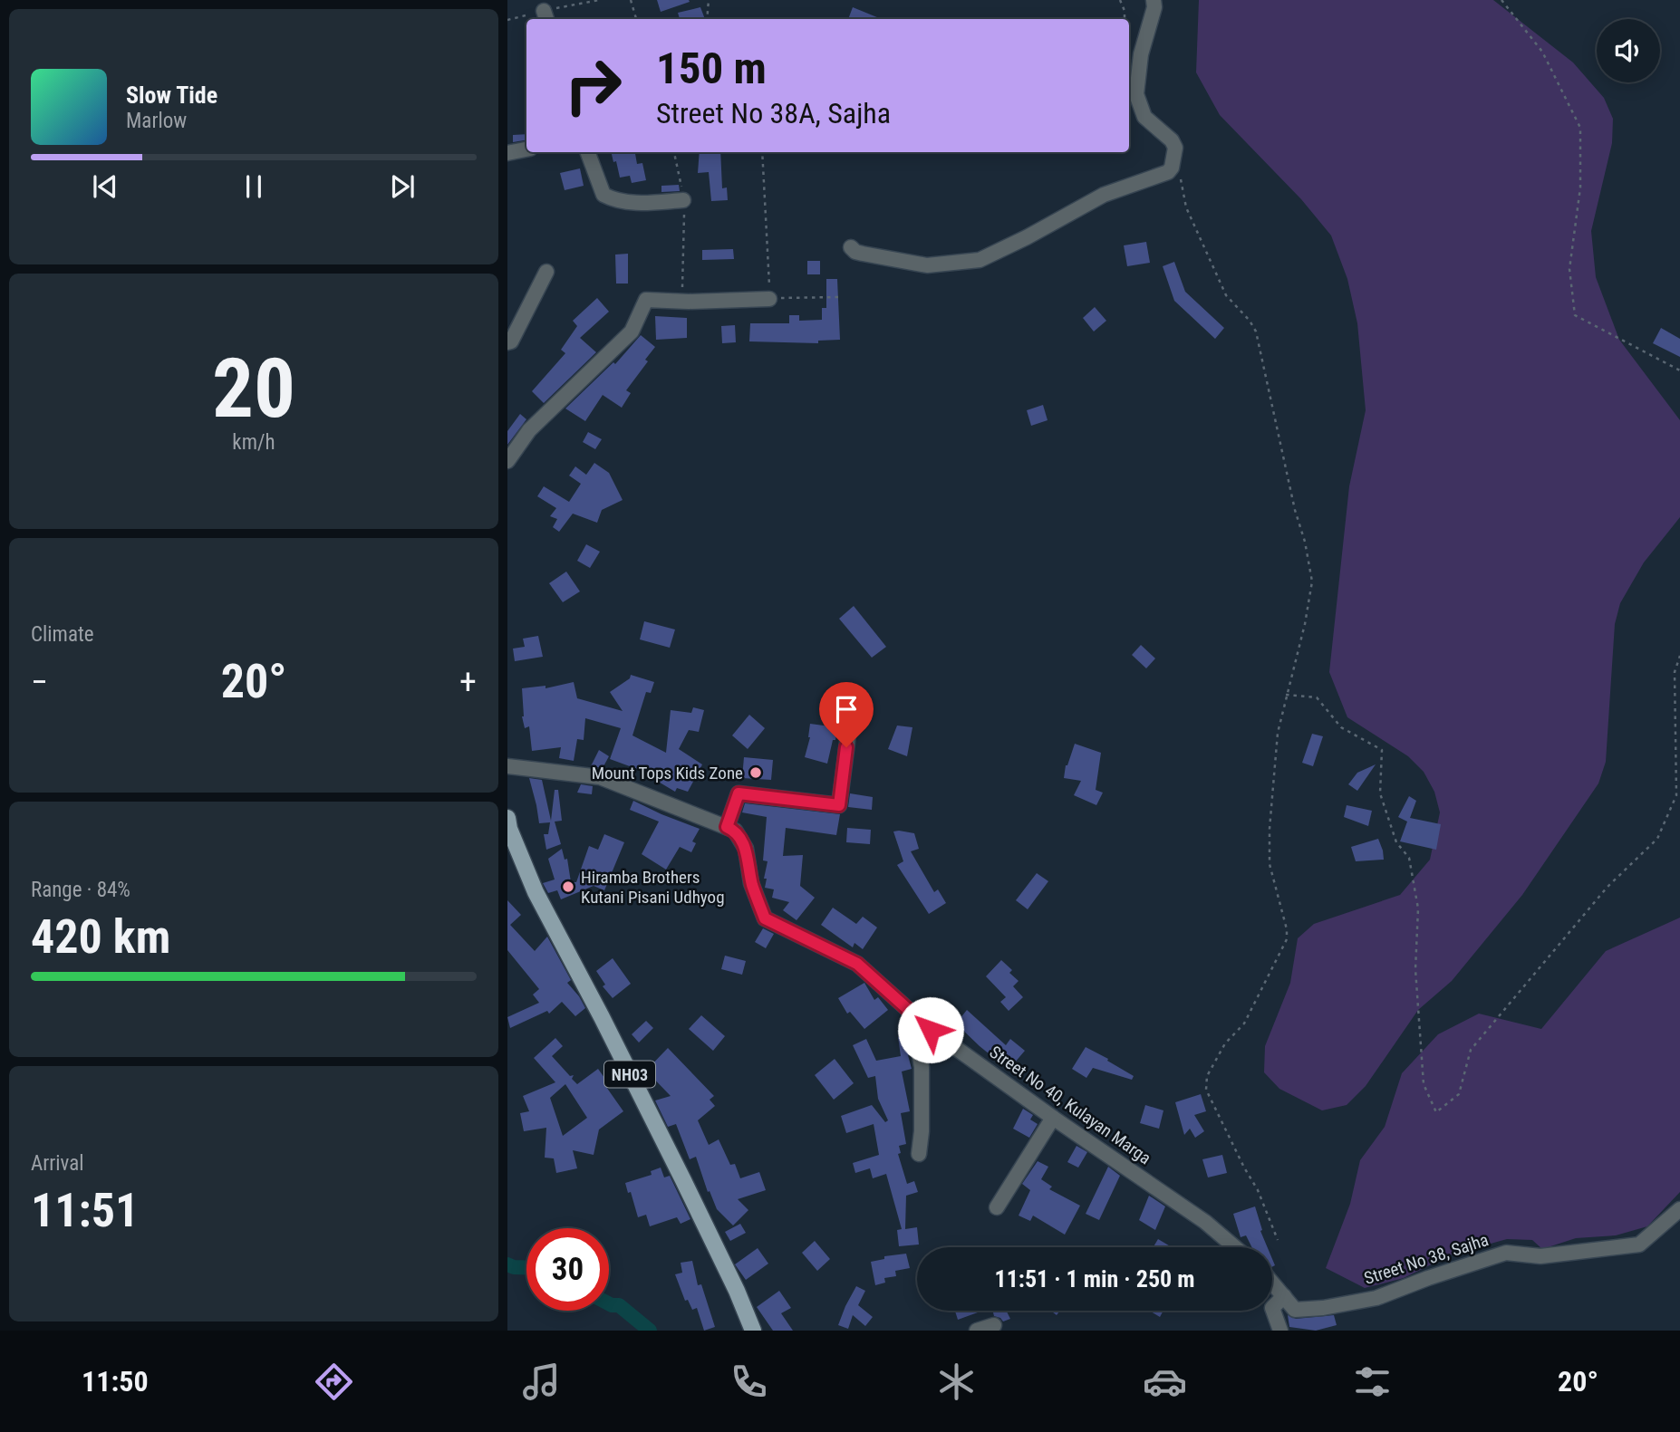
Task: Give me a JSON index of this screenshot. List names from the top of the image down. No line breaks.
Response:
{"streets":{"main road":["NH03"],"street":["Street No 40, Kulayan Marga","Street No 38, Sajha"]},"places":["Mount Tops Kids Zone","Hiramba Brothers Kutani Pisani Udhyog"],"page":{"turn":["150 m","Street No 38A, Sajha"],"song":["Slow Tide","Marlow"],"tile":[["20","km/h"],"Climate",["Range · 84%","420 km"],["Arrival","11:51"]],"heat":["−","20°","+"],"limit":"30","trip":"11:51 · 1 min · 250 m","tabs":["11:50","20°"]}}
